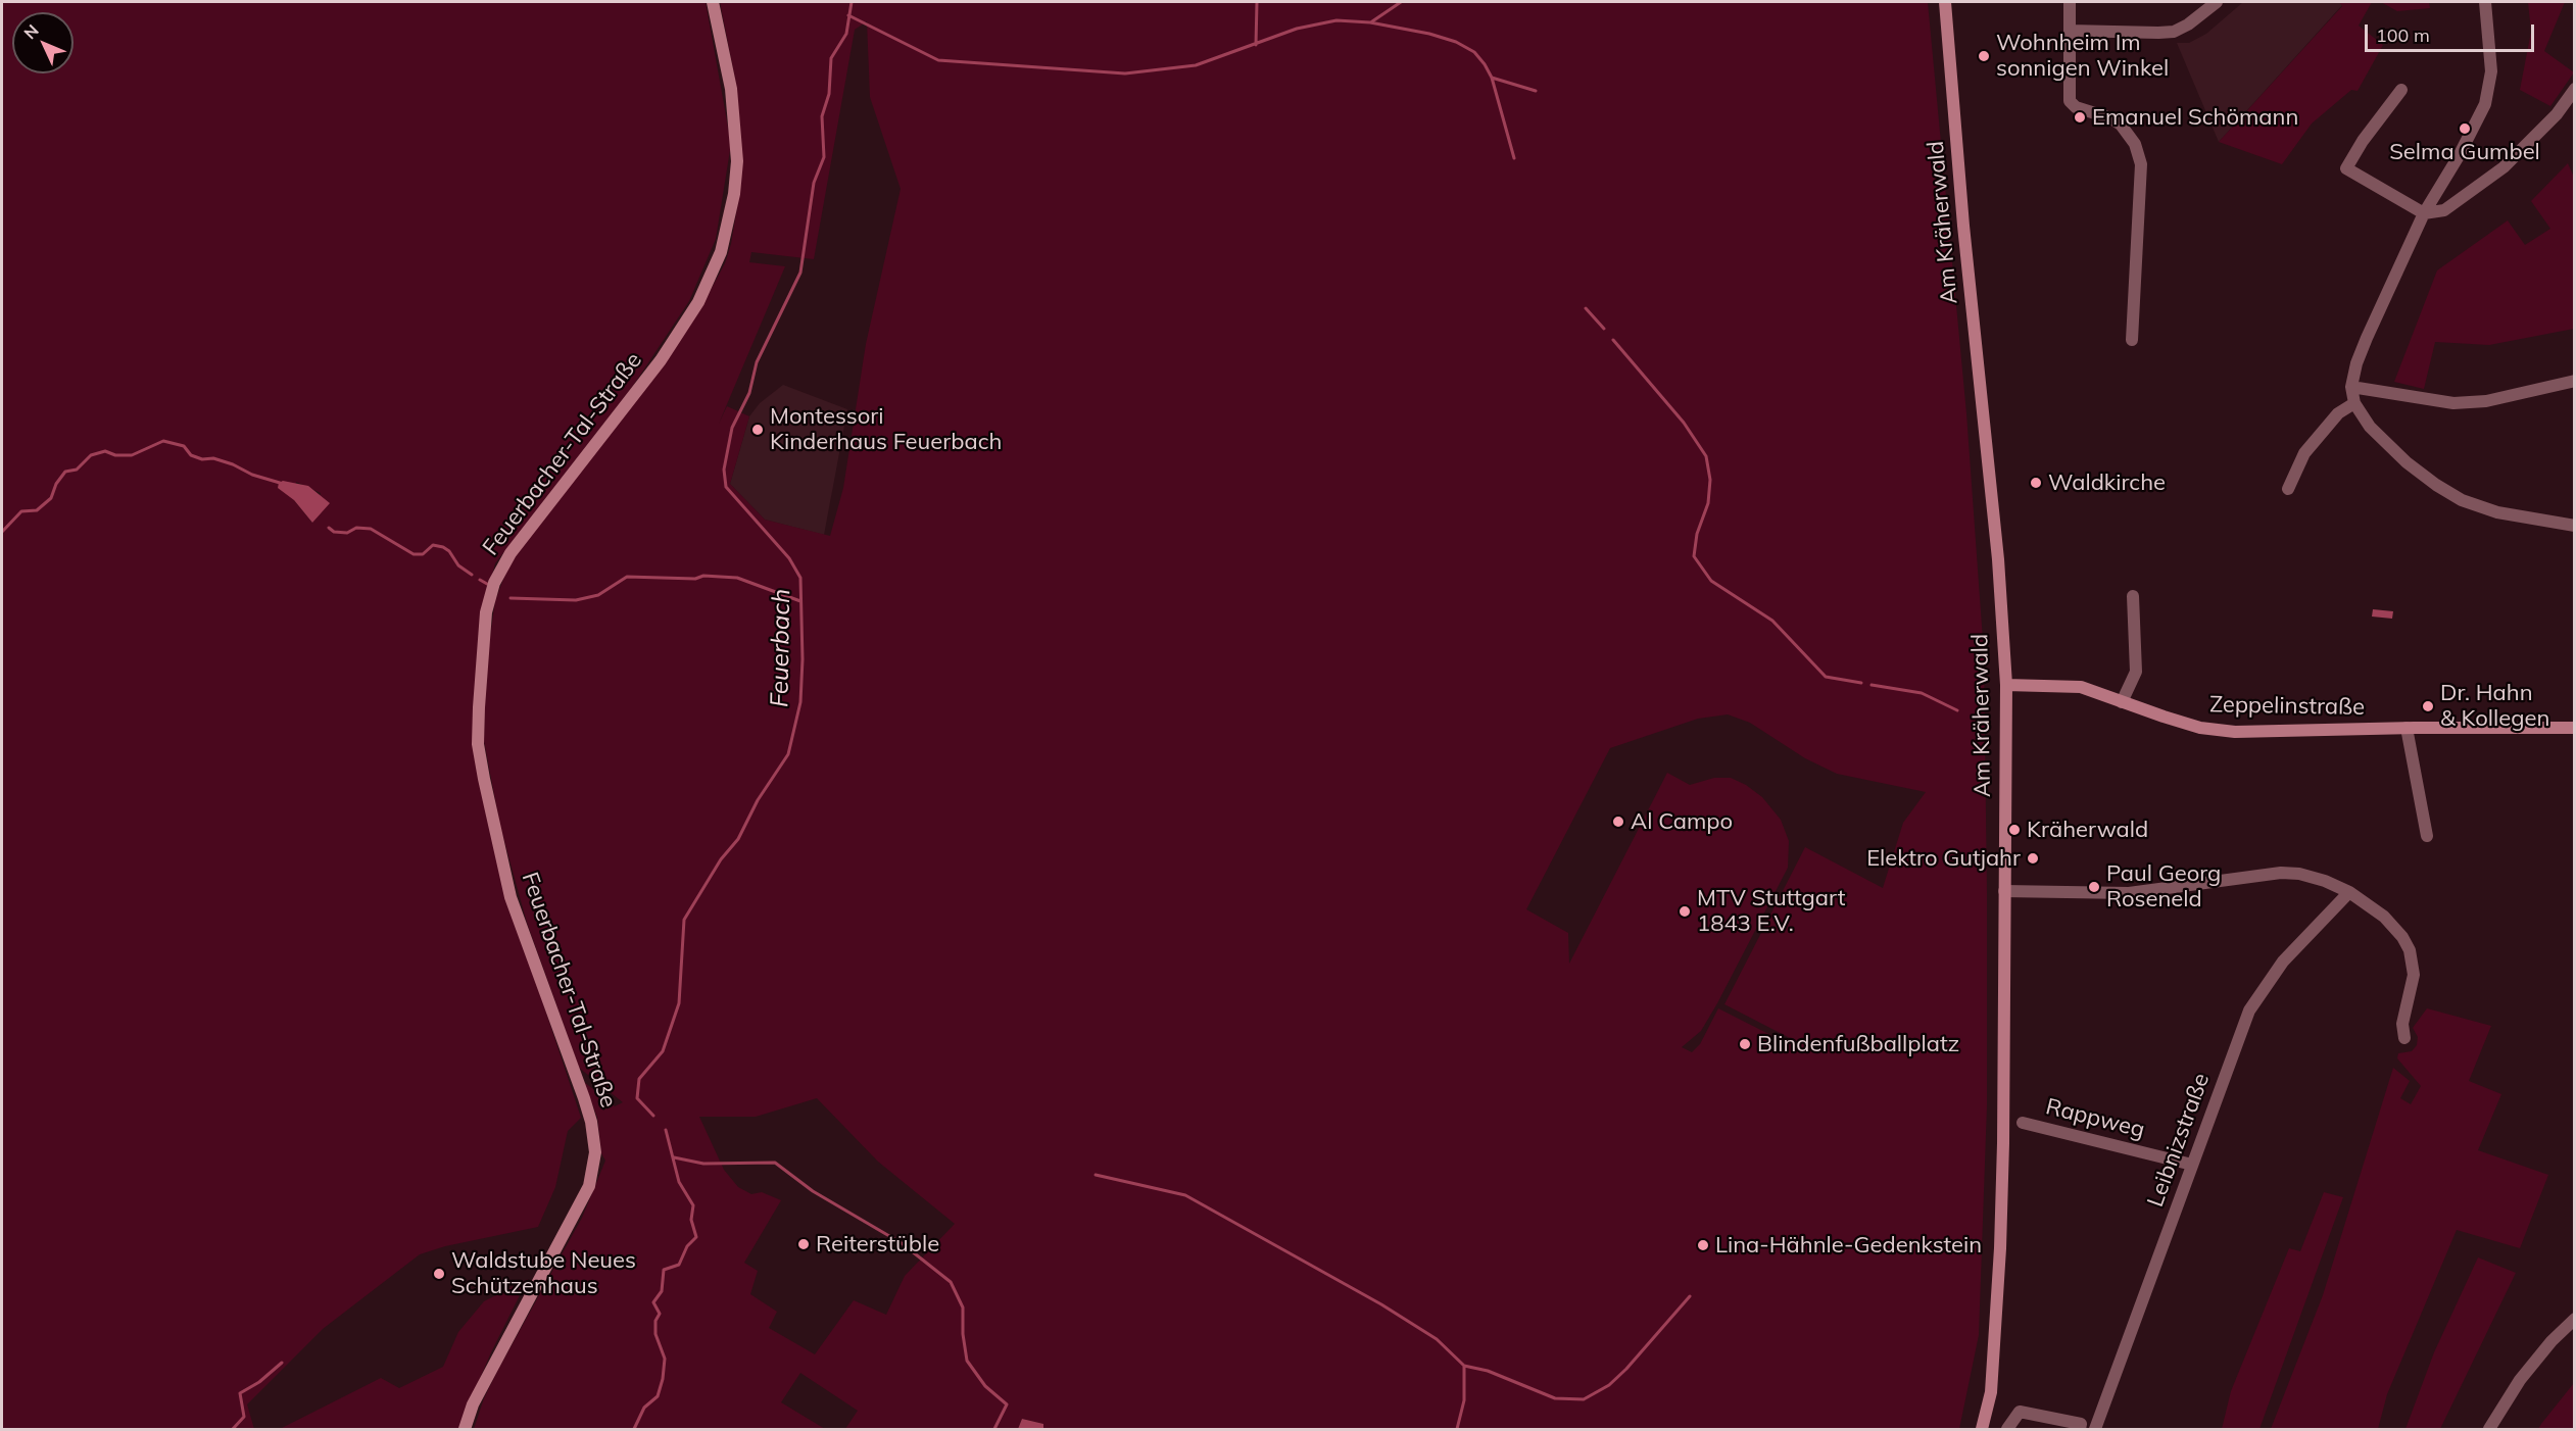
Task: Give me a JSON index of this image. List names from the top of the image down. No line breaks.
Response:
{"streets":{"main road":["Am Kräherwald","Feuerbacher-Tal-Straße","Zeppelinstraße"],"street":["Rappweg","Leibnizstraße"]},"crossings":[["Am Kräherwald","Zeppelinstraße"],["Rappweg","Leibnizstraße"]],"water":["Feuerbach"],"places":["Wohnheim Im sonnigen Winkel","Emanuel Schömann","Selma Gumbel","Montessori Kinderhaus Feuerbach","Waldkirche","Dr. Hahn & Kollegen","Al Campo","Kräherwald","Elektro Gutjahr","Paul Georg Roseneld","MTV Stuttgart 1843 E.V.","Blindenfußballplatz","Reiterstüble","Lina-Hähnle-Gedenkstein","Waldstube Neues Schützenhaus"],"scale_bar":"100 m","north":"top left"}
